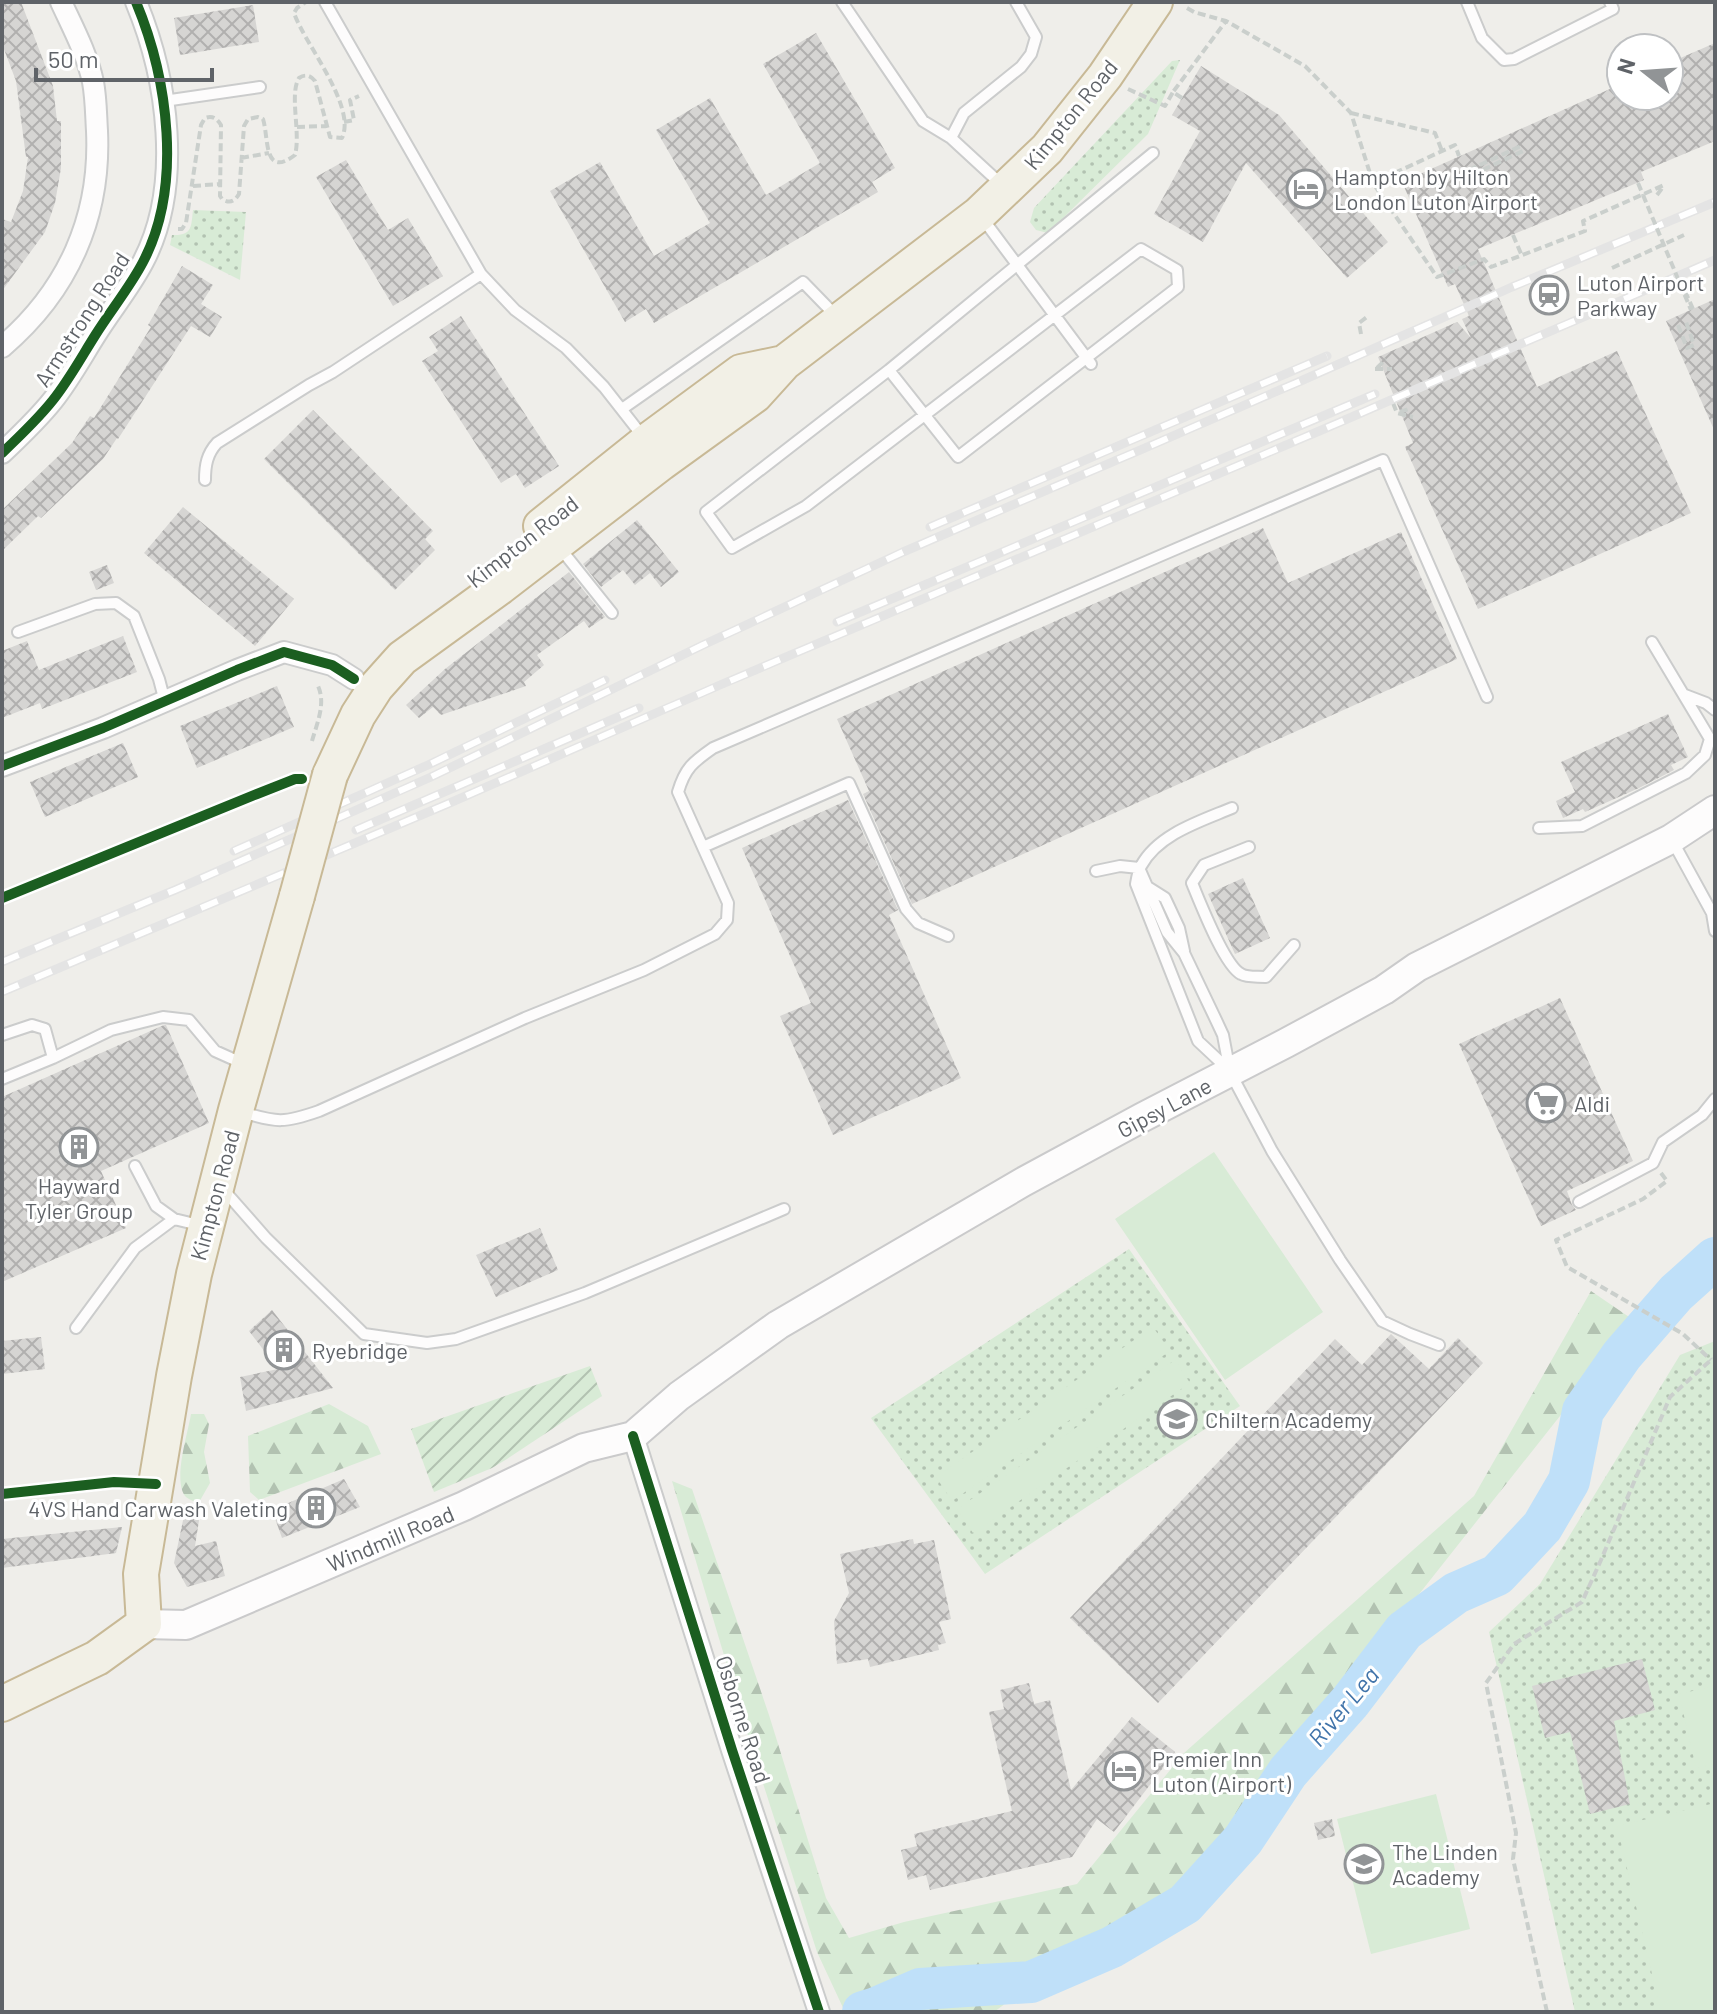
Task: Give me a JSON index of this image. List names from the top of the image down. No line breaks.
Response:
{"streets":{"highway":["Kimpton Road"],"main road":["Gipsy Lane","Windmill Road"],"street":["Armstrong Road","Osborne Road"]},"crossings":[["Kimpton Road","Windmill Road"],["Gipsy Lane","Windmill Road"],["Gipsy Lane","Osborne Road"],["Windmill Road","Osborne Road"]],"water":["River Lea"],"places":{"hotel":["Hampton by Hilton London Luton Airport","Premier Inn Luton (Airport)"],"station":["Luton Airport Parkway"],"supermarket":["Aldi"],"building":["Hayward Tyler Group","Ryebridge","4VS Hand Carwash Valeting"],"school or university":["Chiltern Academy","The Linden Academy"]},"scale_bar":"50 m","north":"left"}
